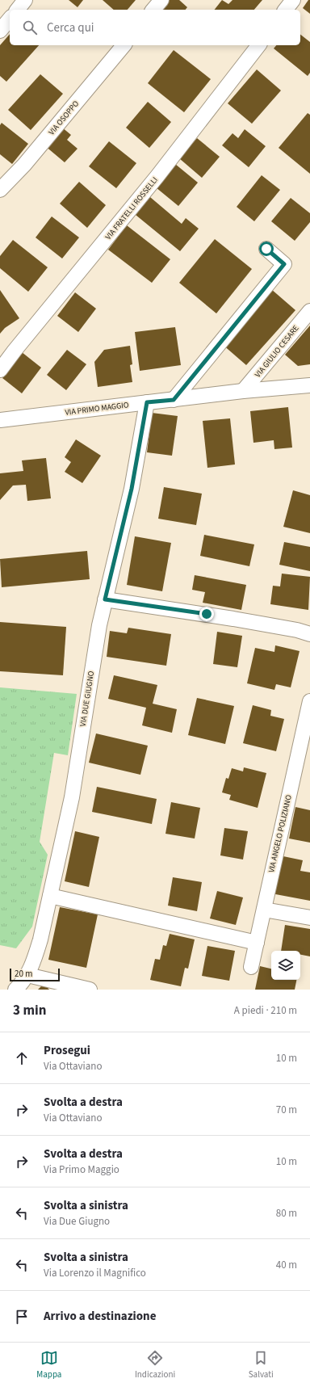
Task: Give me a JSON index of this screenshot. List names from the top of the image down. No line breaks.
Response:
{"streets":{"street":["VIA OSOPPO","VIA FRATELLI ROSSELLI","VIA GIULIO CESARE","VIA PRIMO MAGGIO","VIA DUE GIUGNO","VIA ANGELO POLIZIANO"]},"crossings":[["VIA GIULIO CESARE","VIA PRIMO MAGGIO"],["VIA PRIMO MAGGIO","VIA DUE GIUGNO"]],"scale_bar":"20 m","page":{"search":"Cerca qui","scale":"20 m","heading":["3 min","A piedi · 210 m"],"list":[["Prosegui","Via Ottaviano","10 m"],["Svolta a destra","Via Ottaviano","70 m"],["Svolta a destra","Via Primo Maggio","10 m"],["Svolta a sinistra","Via Due Giugno","80 m"],["Svolta a sinistra","Via Lorenzo il Magnifico","40 m"],"Arrivo a destinazione"],"nav":["Mappa","Indicazioni","Salvati"]}}
